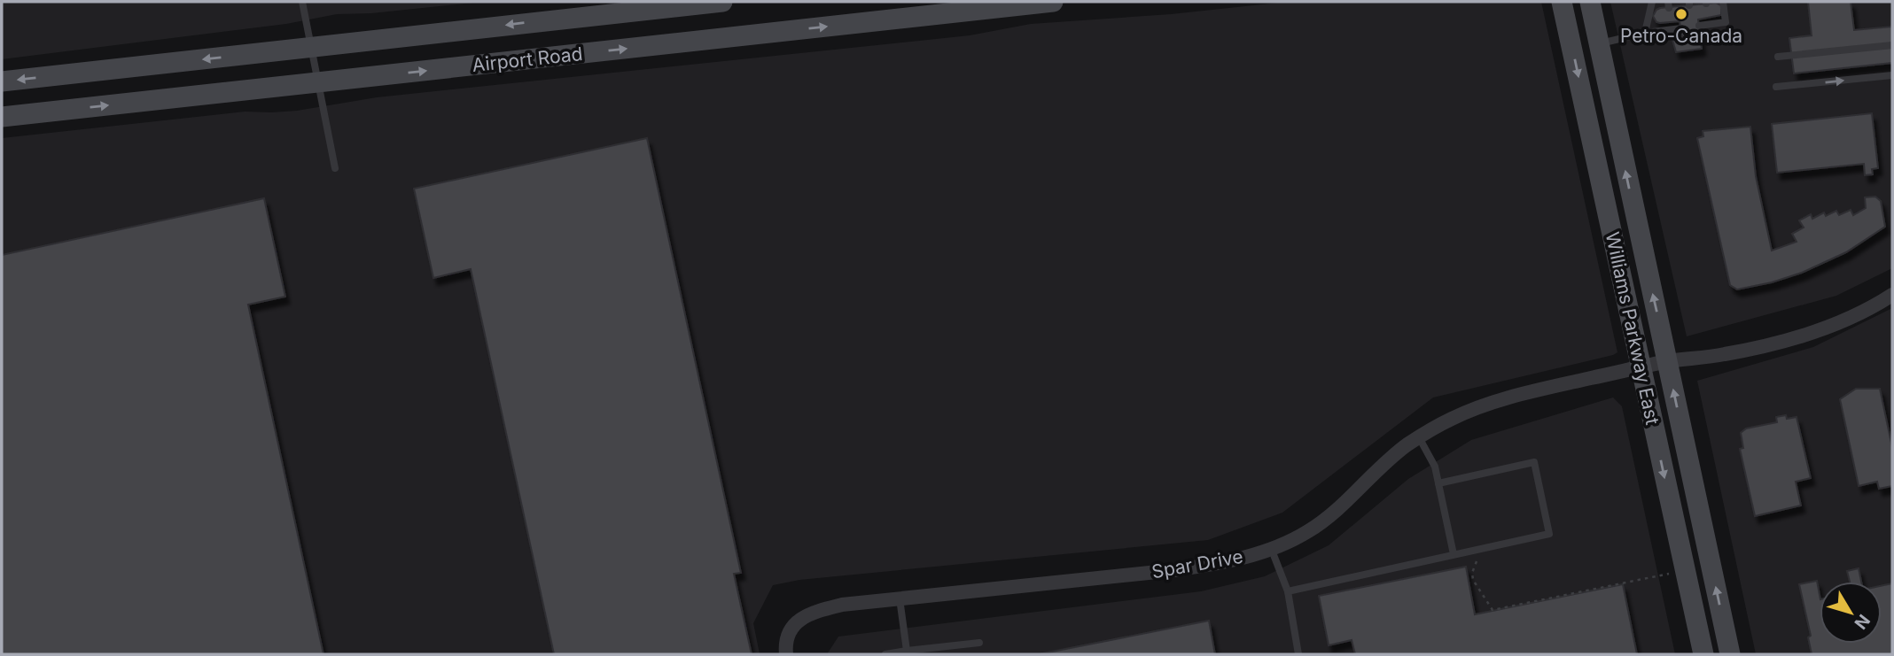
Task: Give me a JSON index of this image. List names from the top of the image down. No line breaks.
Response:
{"streets":{"main road":["Airport Road","Williams Parkway East"],"street":["Spar Drive"]},"crossings":[["Williams Parkway East","Spar Drive"]],"places":["Petro-Canada"],"north":"bottom right"}
